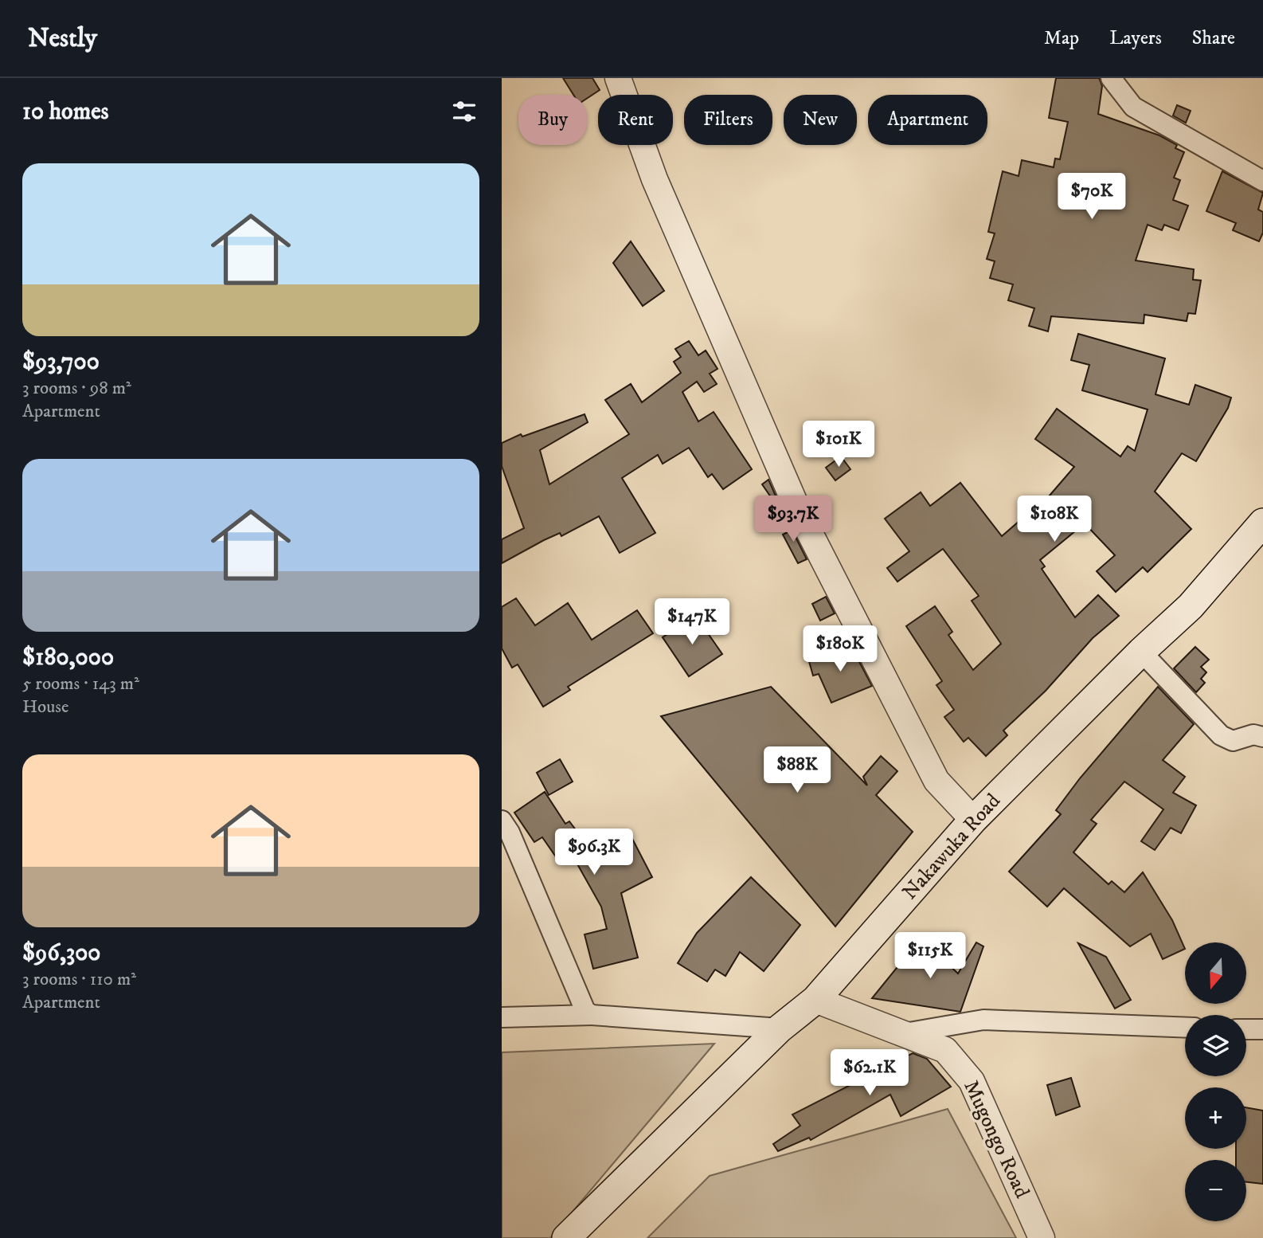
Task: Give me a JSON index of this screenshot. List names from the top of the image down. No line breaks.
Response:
{"streets":{"main road":["Nakawuka Road"],"street":["Mugongo Road"]},"crossings":[["Nakawuka Road","Mugongo Road"]],"north":"bottom","page":{"header":"Nestly","nav":["Map","Layers","Share"],"heading":"10 homes","chip":["Buy","Rent","Filters","New","Apartment"],"list":[{"name":"$93,700","note":"3 rooms · 98 m² · Apartment"},{"name":"$180,000","note":"5 rooms · 143 m² · House"},{"name":"$96,300","note":"3 rooms · 110 m² · Apartment"}],"price":["$70K","$101K","$93.7K","$108K","$147K","$180K","$88K","$96.3K","$115K","$62.1K"],"map_buttons":["+","−"]}}
